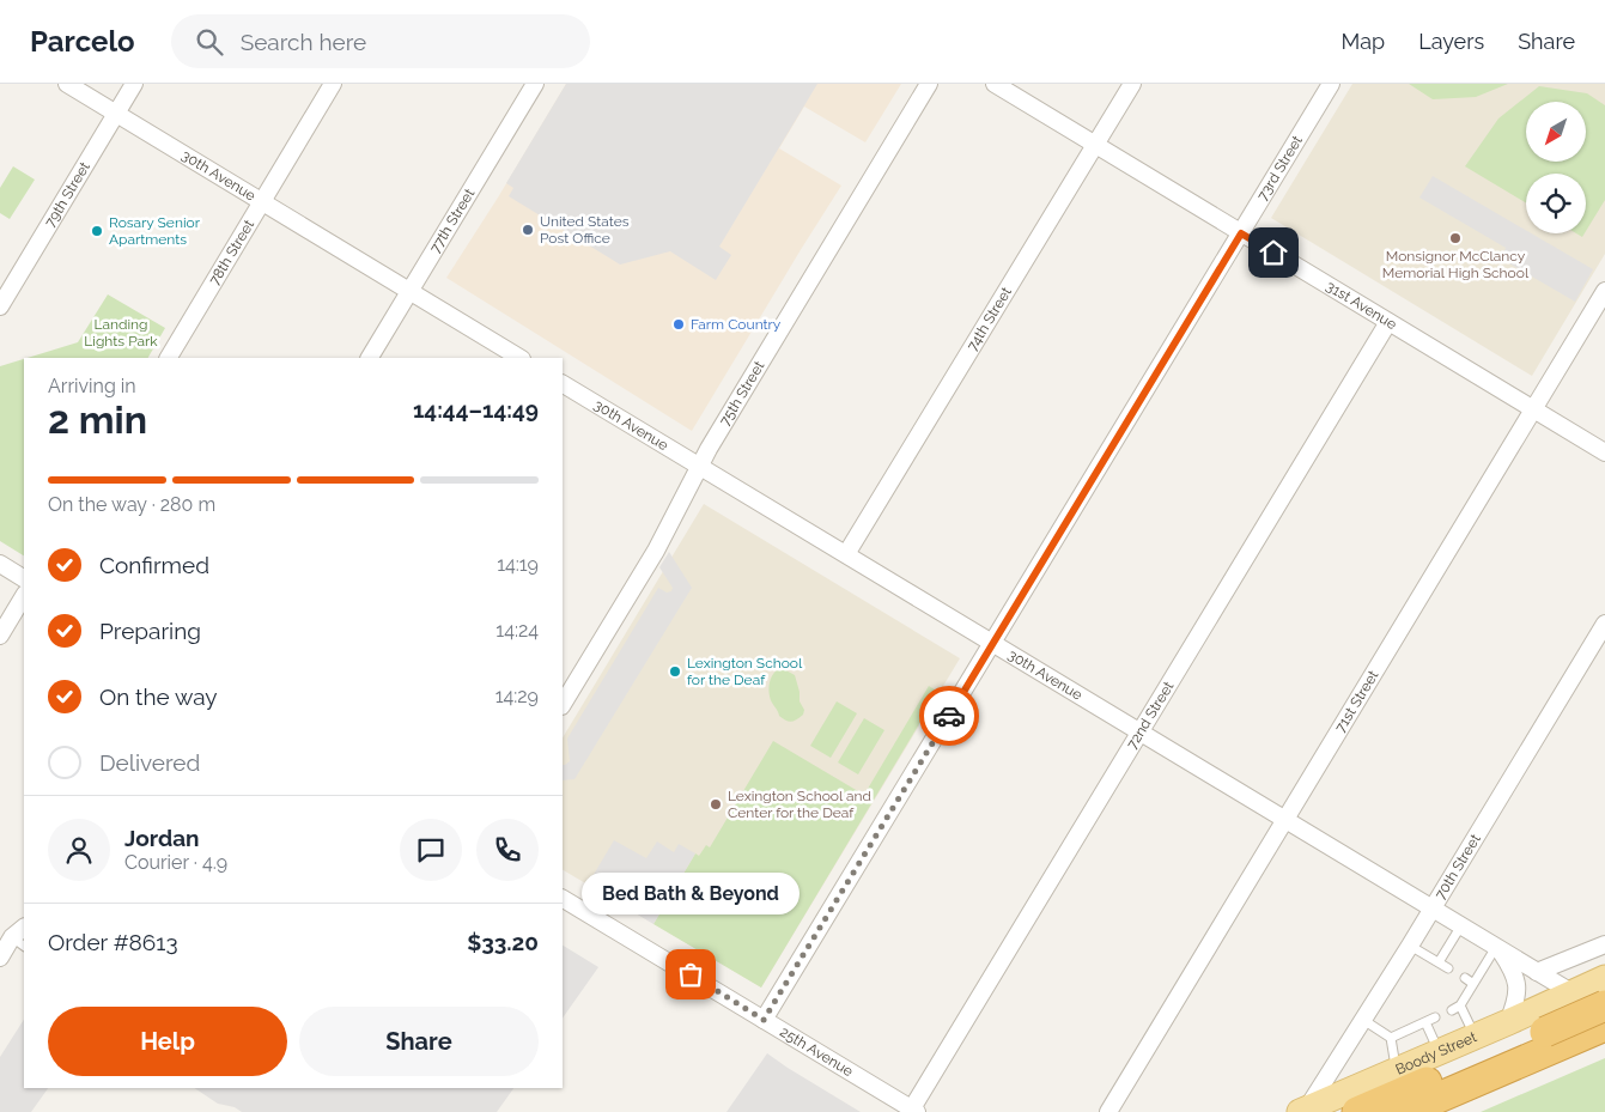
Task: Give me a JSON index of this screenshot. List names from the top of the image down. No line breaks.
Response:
{"streets":{"main road":["Boody Street"],"street":["73rd Street","30th Avenue","79th Street","77th Street","78th Street","31st Avenue","74th Street","75th Street","71st Street","72nd Street","70th Street","25th Avenue"]},"crossings":[["73rd Street","30th Avenue"],["73rd Street","31st Avenue"],["73rd Street","25th Avenue"],["30th Avenue","79th Street"],["30th Avenue","77th Street"],["30th Avenue","78th Street"],["30th Avenue","74th Street"],["30th Avenue","75th Street"],["30th Avenue","71st Street"],["30th Avenue","72nd Street"],["30th Avenue","70th Street"],["30th Avenue","Boody Street"],["31st Avenue","74th Street"],["31st Avenue","71st Street"],["31st Avenue","72nd Street"],["72nd Street","25th Avenue"],["70th Street","Boody Street"]],"parks":["Landing Lights Park"],"places":["United States Post Office","Rosary Senior Apartments","Monsignor McClancy Memorial High School","Farm Country","Lexington School for the Deaf","Lexington School and Center for the Deaf","Bed Bath & Beyond"],"north":"bottom left","page":{"header":"Parcelo","search":"Search here","nav":["Map","Layers","Share"],"heading":["2 min","Arriving in","14:44–14:49"],"panel":["Jordan","Courier · 4.9","Order #8613","$33.20"],"bar":"On the way · 280 m","list":[["Confirmed","14:19"],["Preparing","14:24"],["On the way","14:29"],"Delivered"],"bubble":"Bed Bath & Beyond","buttons":["Help","Share"]}}
